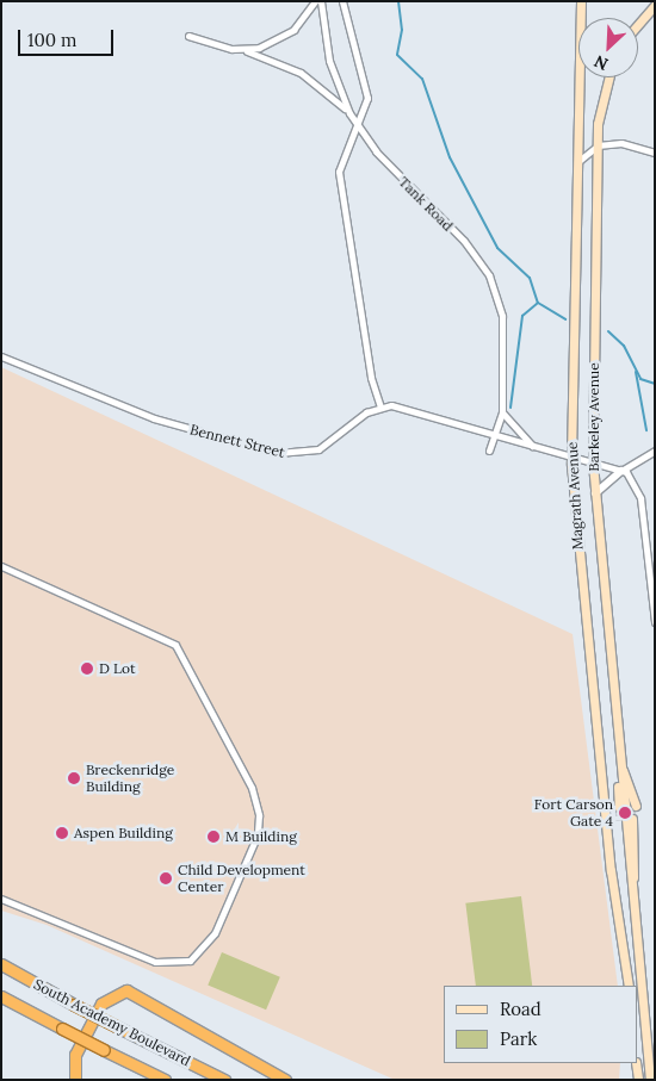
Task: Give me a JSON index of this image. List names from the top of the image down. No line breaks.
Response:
{"streets":{"highway":["South Academy Boulevard"],"main road":["Barkeley Avenue","Magrath Avenue"],"street":["Tank Road","Bennett Street"]},"places":["D Lot","Breckenridge Building","Fort Carson Gate 4","Aspen Building","M Building","Child Development Center"],"legend":["Road","Park"],"scale_bar":"100 m","north":"bottom left"}
